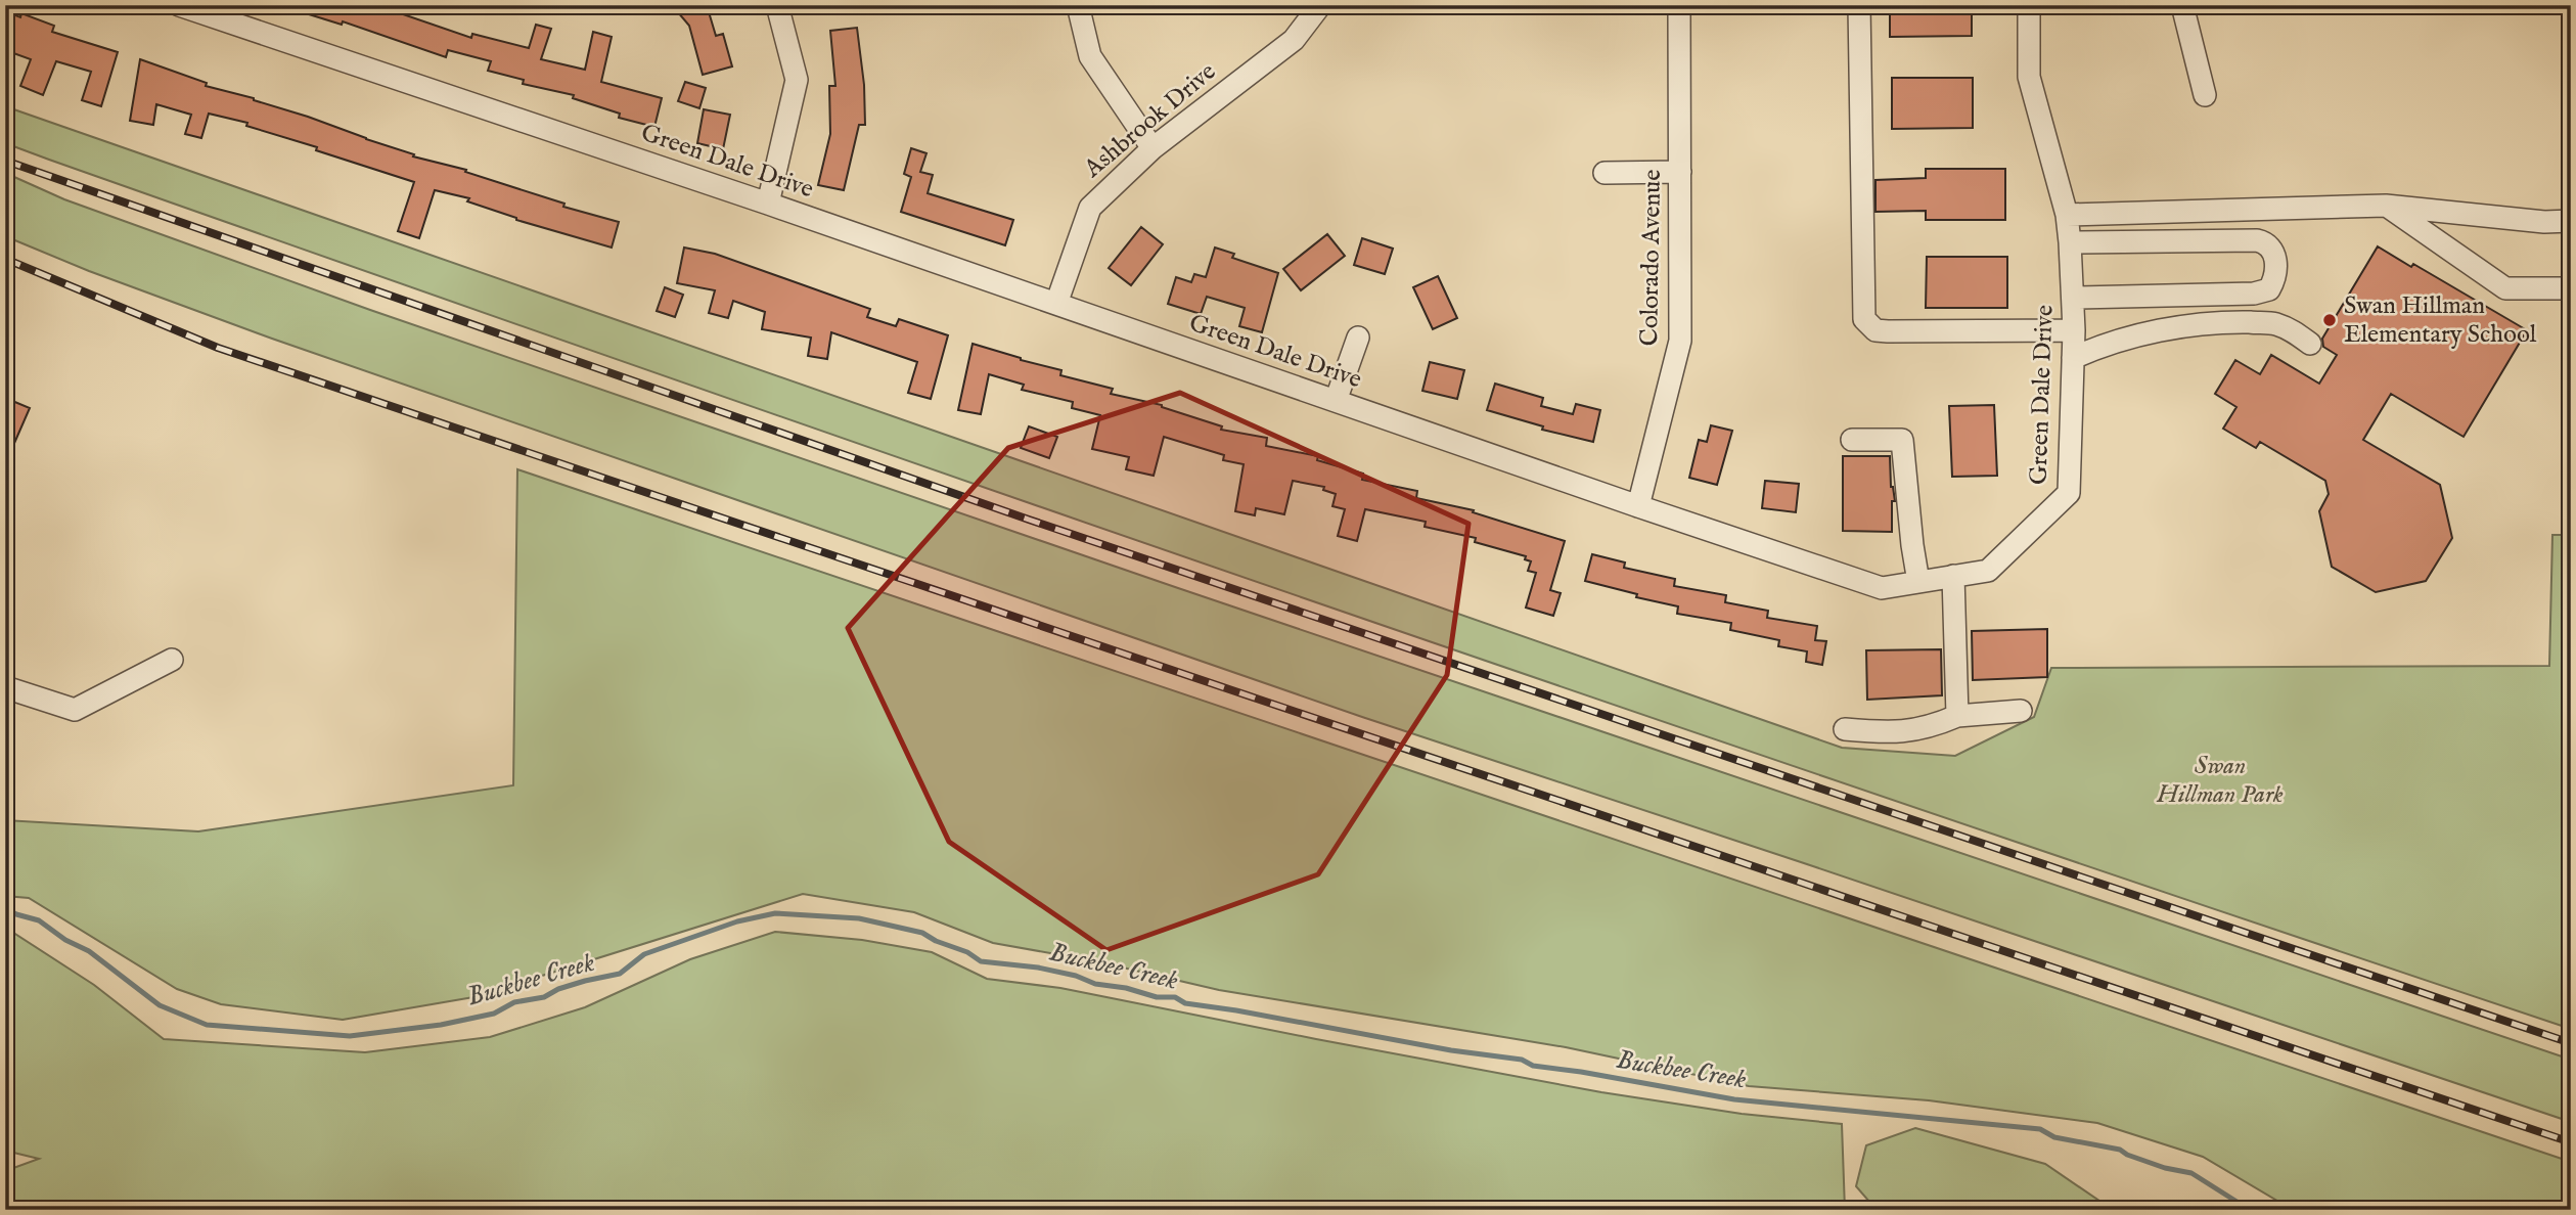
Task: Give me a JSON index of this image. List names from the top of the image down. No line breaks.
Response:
{"streets":{"street":["Ashbrook Drive","Green Dale Drive","Colorado Avenue"]},"crossings":[["Ashbrook Drive","Green Dale Drive"],["Green Dale Drive","Colorado Avenue"]],"water":["Buckbee Creek"],"parks":["Swan Hillman Park"],"places":["Swan Hillman Elementary School"]}
